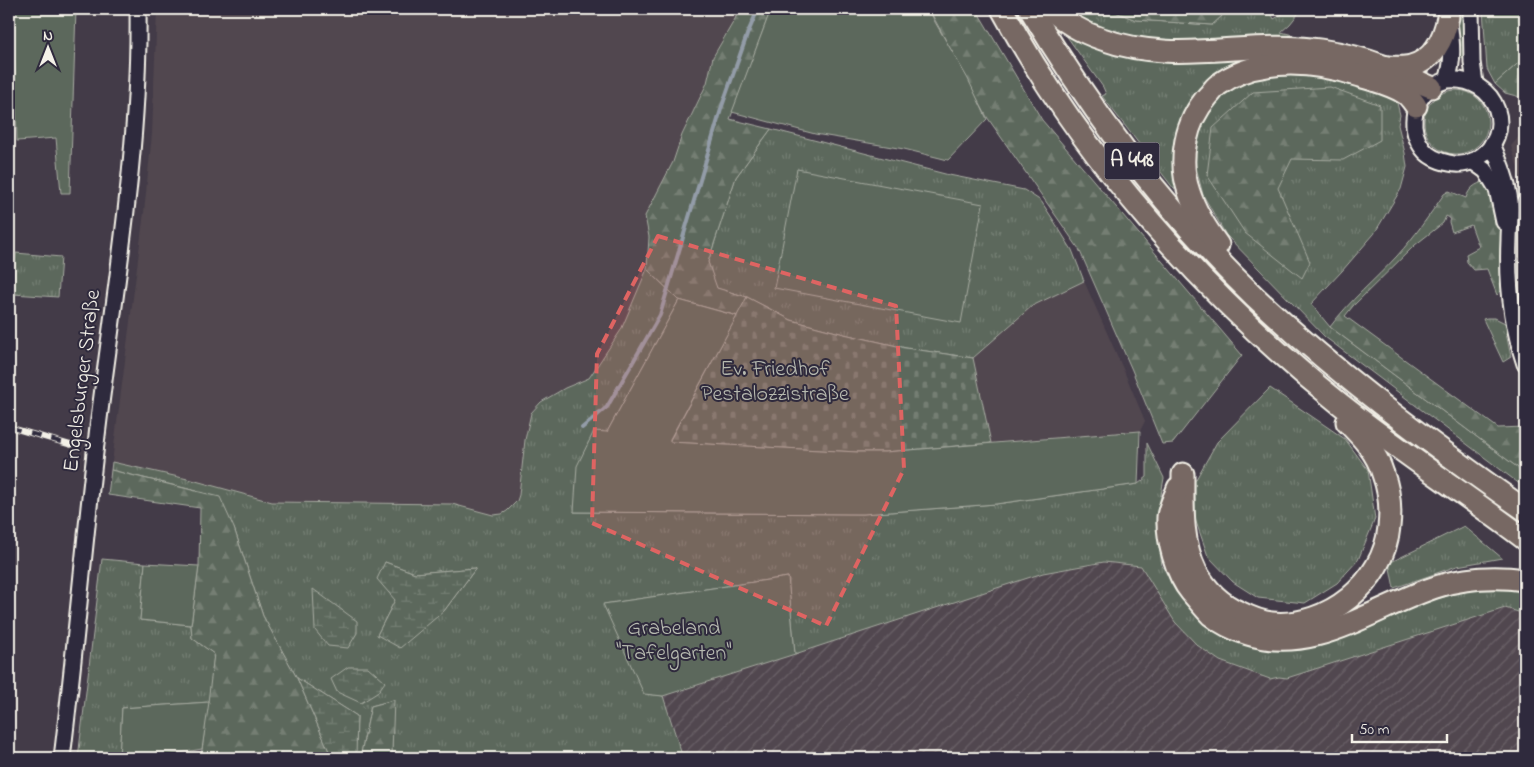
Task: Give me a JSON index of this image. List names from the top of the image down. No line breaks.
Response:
{"streets":{"highway":["A 448"],"street":["Engelsburger Straße"]},"parks":["Ev. Friedhof Pestalozzistraße","Grabeland \"Tafelgarten\""],"scale_bar":"50 m","north":"top"}
